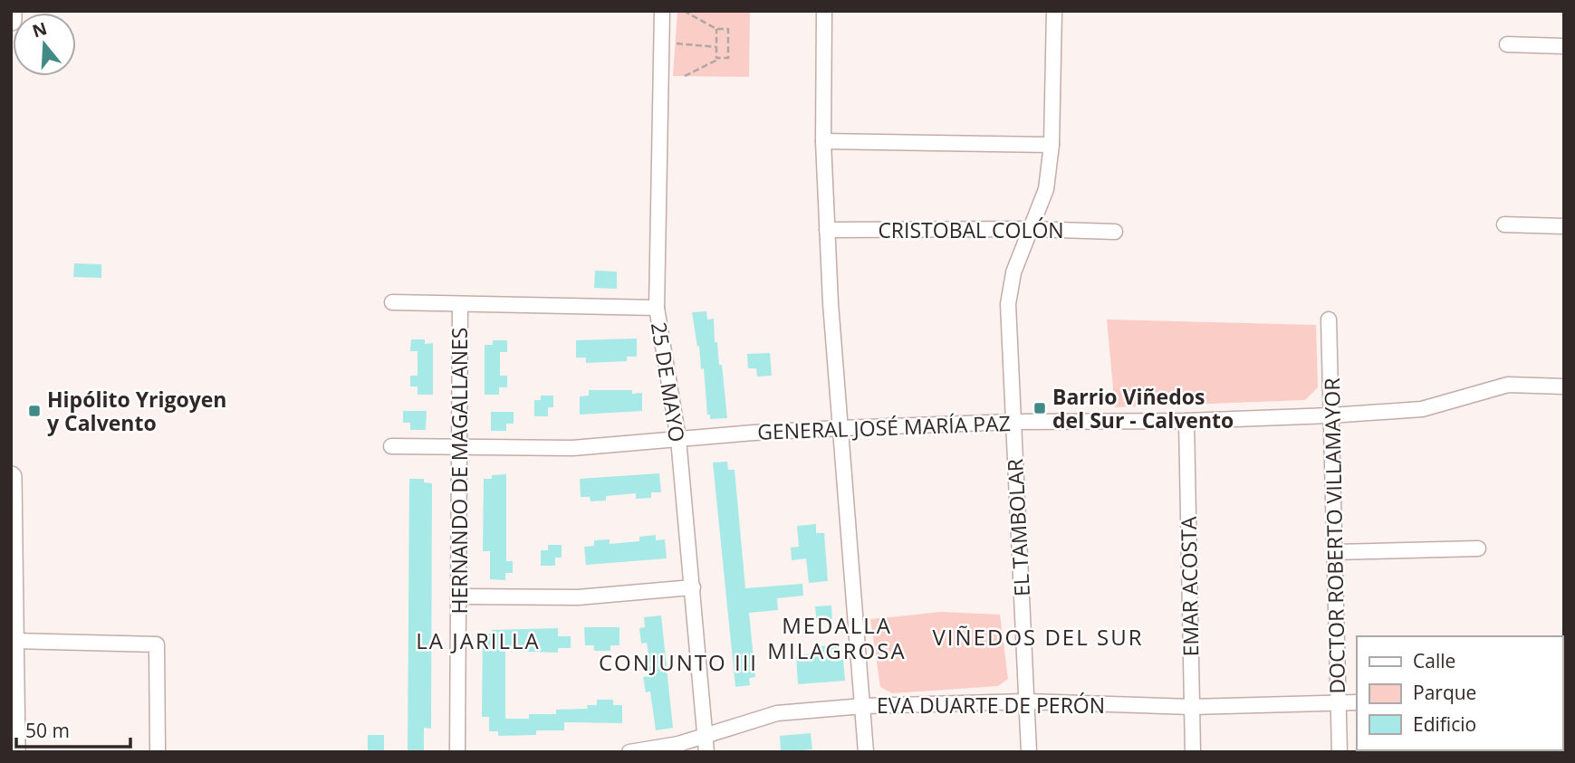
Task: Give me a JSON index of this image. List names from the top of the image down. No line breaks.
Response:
{"streets":{"street":["CRISTOBAL COLÓN","25 DE MAYO","GENERAL JOSÉ MARÍA PAZ","HERNANDO DE MAGALLANES","EL TAMBOLAR","DOCTOR ROBERTO VILLAMAYOR","EMAR ACOSTA","EVA DUARTE DE PERÓN"]},"crossings":[["CRISTOBAL COLÓN","EL TAMBOLAR"],["25 DE MAYO","GENERAL JOSÉ MARÍA PAZ"],["25 DE MAYO","EVA DUARTE DE PERÓN"],["GENERAL JOSÉ MARÍA PAZ","HERNANDO DE MAGALLANES"],["GENERAL JOSÉ MARÍA PAZ","EL TAMBOLAR"],["GENERAL JOSÉ MARÍA PAZ","DOCTOR ROBERTO VILLAMAYOR"],["GENERAL JOSÉ MARÍA PAZ","EMAR ACOSTA"],["EL TAMBOLAR","EVA DUARTE DE PERÓN"],["DOCTOR ROBERTO VILLAMAYOR","EVA DUARTE DE PERÓN"],["EMAR ACOSTA","EVA DUARTE DE PERÓN"]],"districts":["MEDALLA MILAGROSA","VIÑEDOS DEL SUR","LA JARILLA","CONJUNTO III"],"places":{"transit":["Barrio Viñedos del Sur - Calvento","Hipólito Yrigoyen y Calvento"]},"legend":["Calle","Parque","Edificio"],"scale_bar":"50 m","north":"top"}
